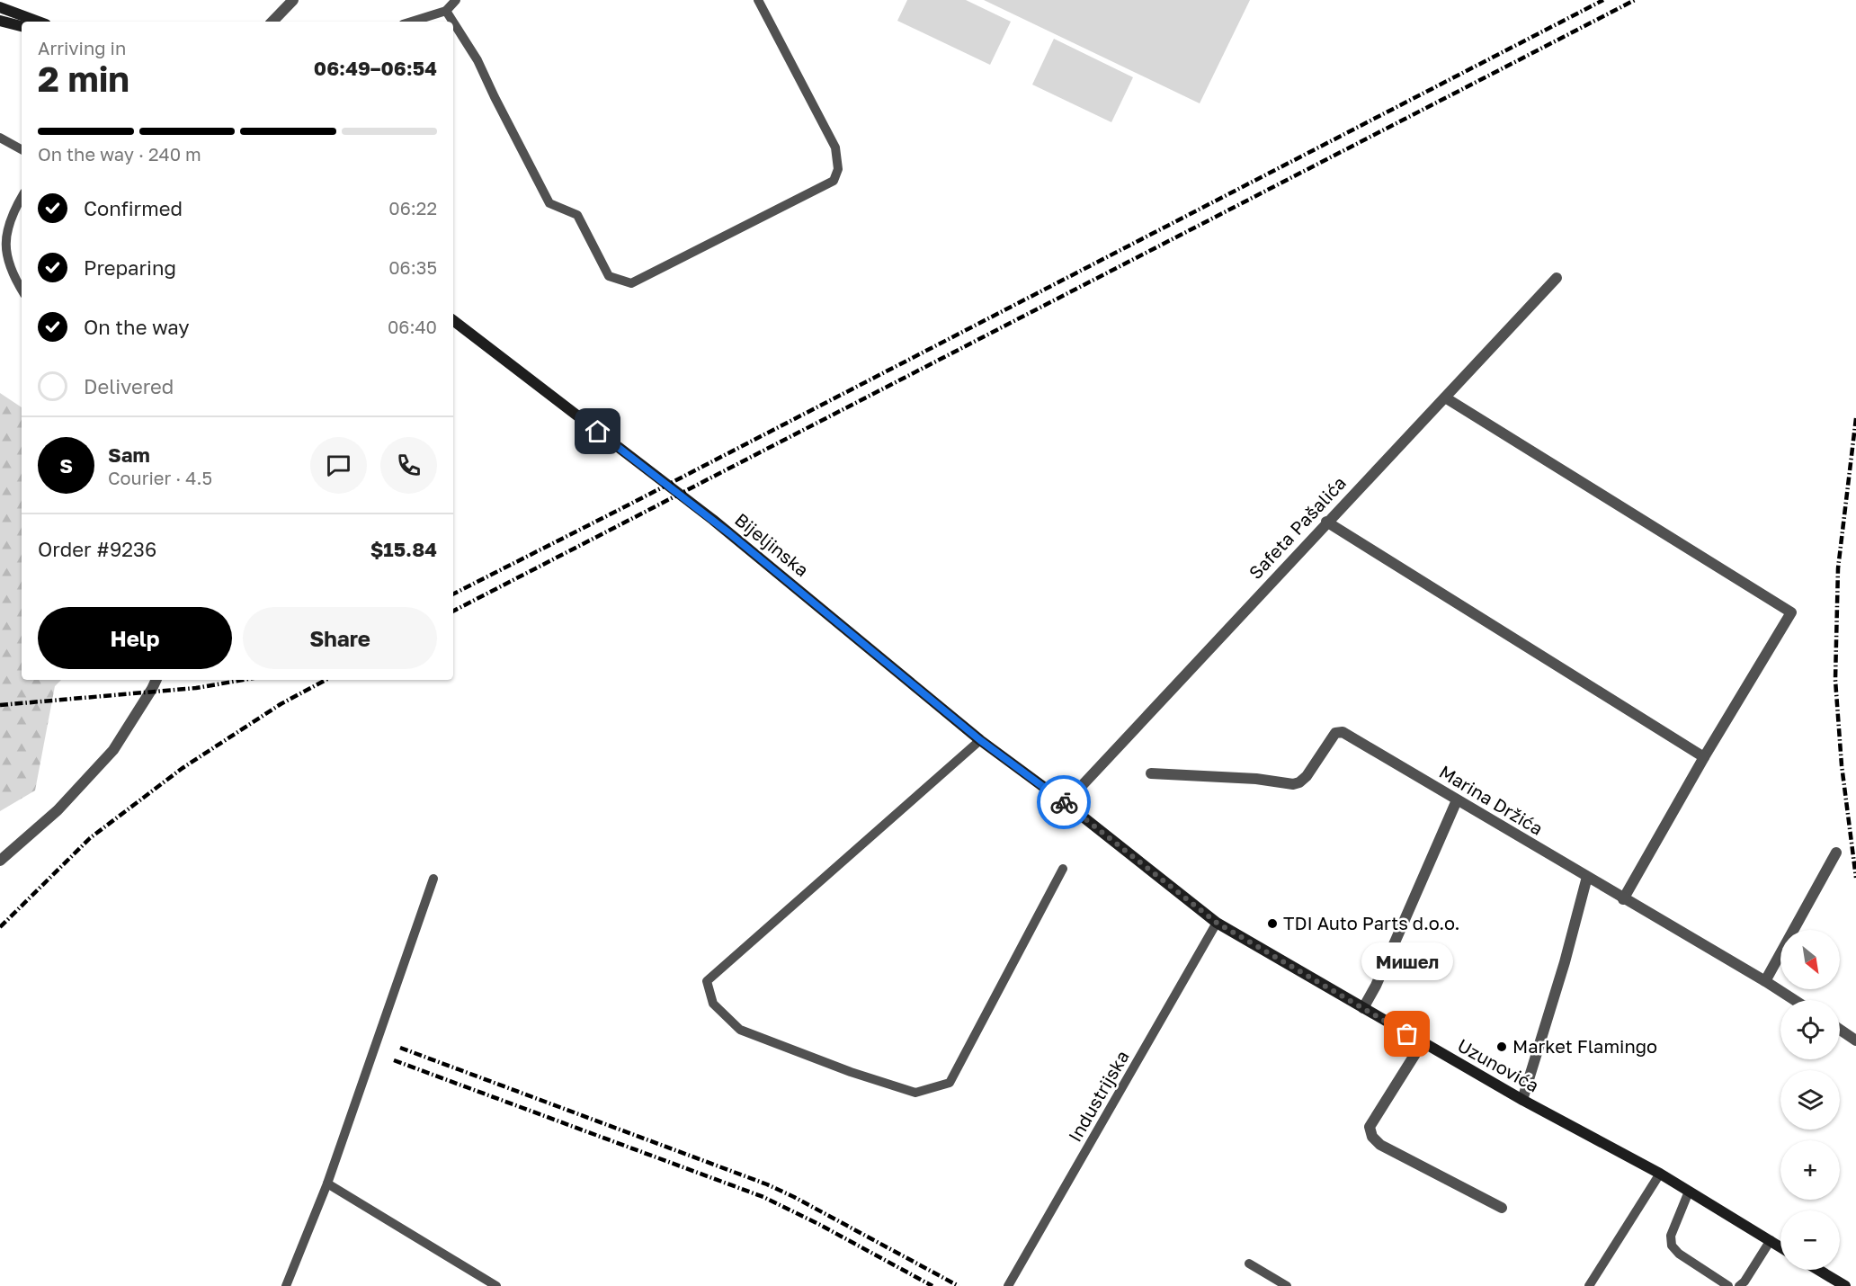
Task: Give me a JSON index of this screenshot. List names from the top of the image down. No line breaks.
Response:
{"streets":{"main road":["Bijeljinska","Uzunovića"],"street":["Safeta Pašalića","Marina Držića"],"lane":["Industrijska"]},"crossings":[["Safeta Pašalića","Bijeljinska"],["Safeta Pašalića","Uzunovića"],["Bijeljinska","Uzunovića"],["Uzunovića","Industrijska"]],"places":["TDI Auto Parts d.o.o.","Мишел","Market Flamingo"],"north":"bottom right","page":{"heading":["2 min","Arriving in","06:49–06:54"],"panel":["Sam","Courier · 4.5","Order #9236","$15.84"],"bar":"On the way · 240 m","list":[["Confirmed","06:22"],["Preparing","06:35"],["On the way","06:40"],"Delivered"],"round":"S","buttons":["Help","Share"],"map_buttons":["+","−"],"bubble":"Мишел"}}
